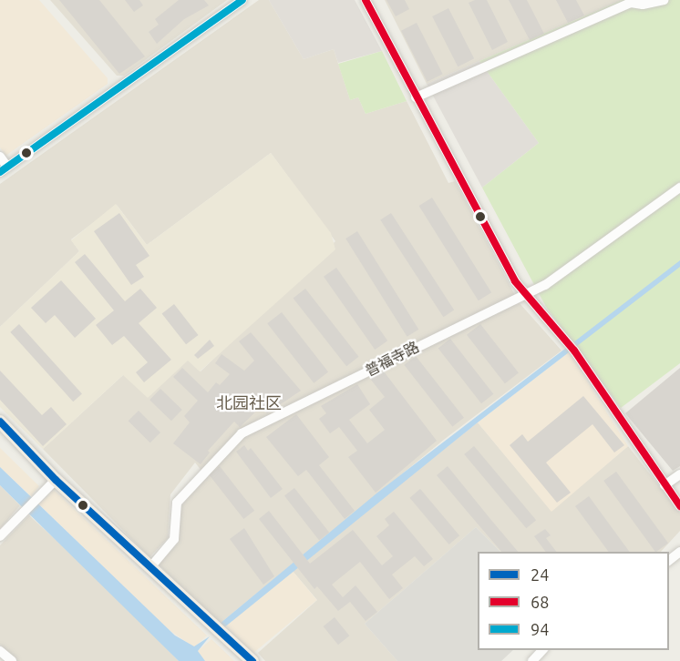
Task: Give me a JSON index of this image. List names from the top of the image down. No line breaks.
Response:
{"streets":{"street":["普福寺路"]},"districts":["北园社区"],"lines":["transit line 68","transit line 94","transit line 24"],"legend":["24","68","94"]}
